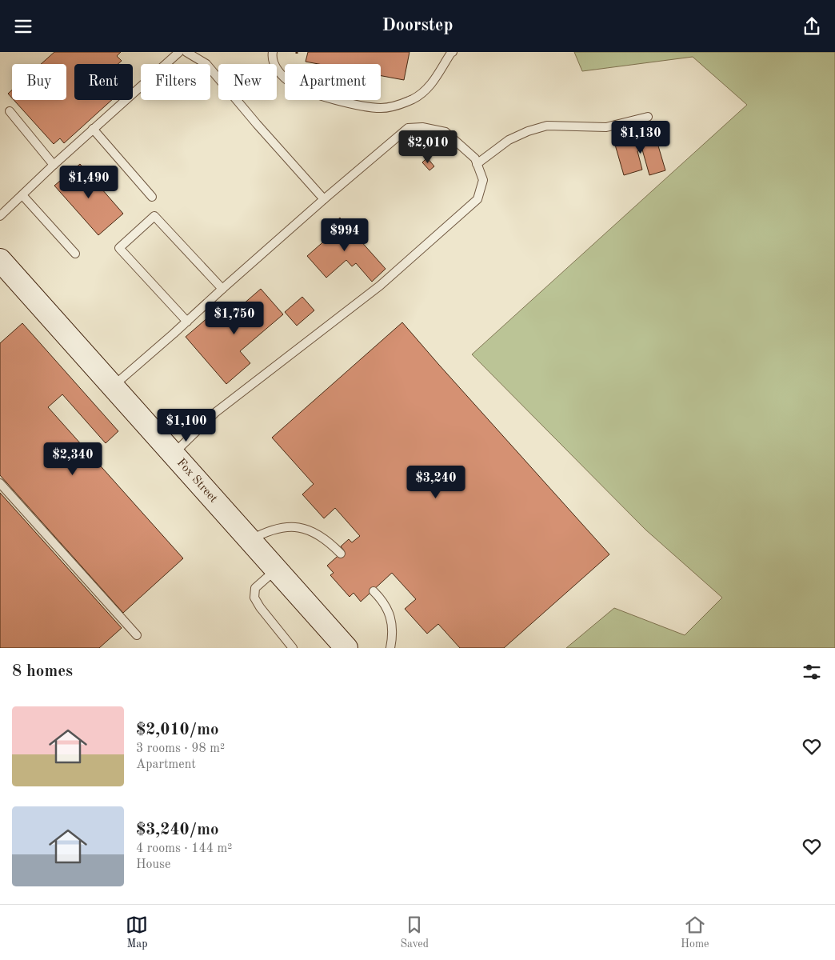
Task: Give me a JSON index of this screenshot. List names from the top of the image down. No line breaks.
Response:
{"streets":{"street":["Fox Street"]},"page":{"header":"Doorstep","chip":["Buy","Rent","Filters","New","Apartment"],"price":["$1,130","$2,010","$1,490","$994","$1,750","$1,100","$2,340","$3,240"],"heading":"8 homes","list":[{"name":"$2,010/mo","note":"3 rooms · 98 m² · Apartment"},{"name":"$3,240/mo","note":"4 rooms · 144 m² · House"}],"tabs":["Map","Saved","Home"]}}
